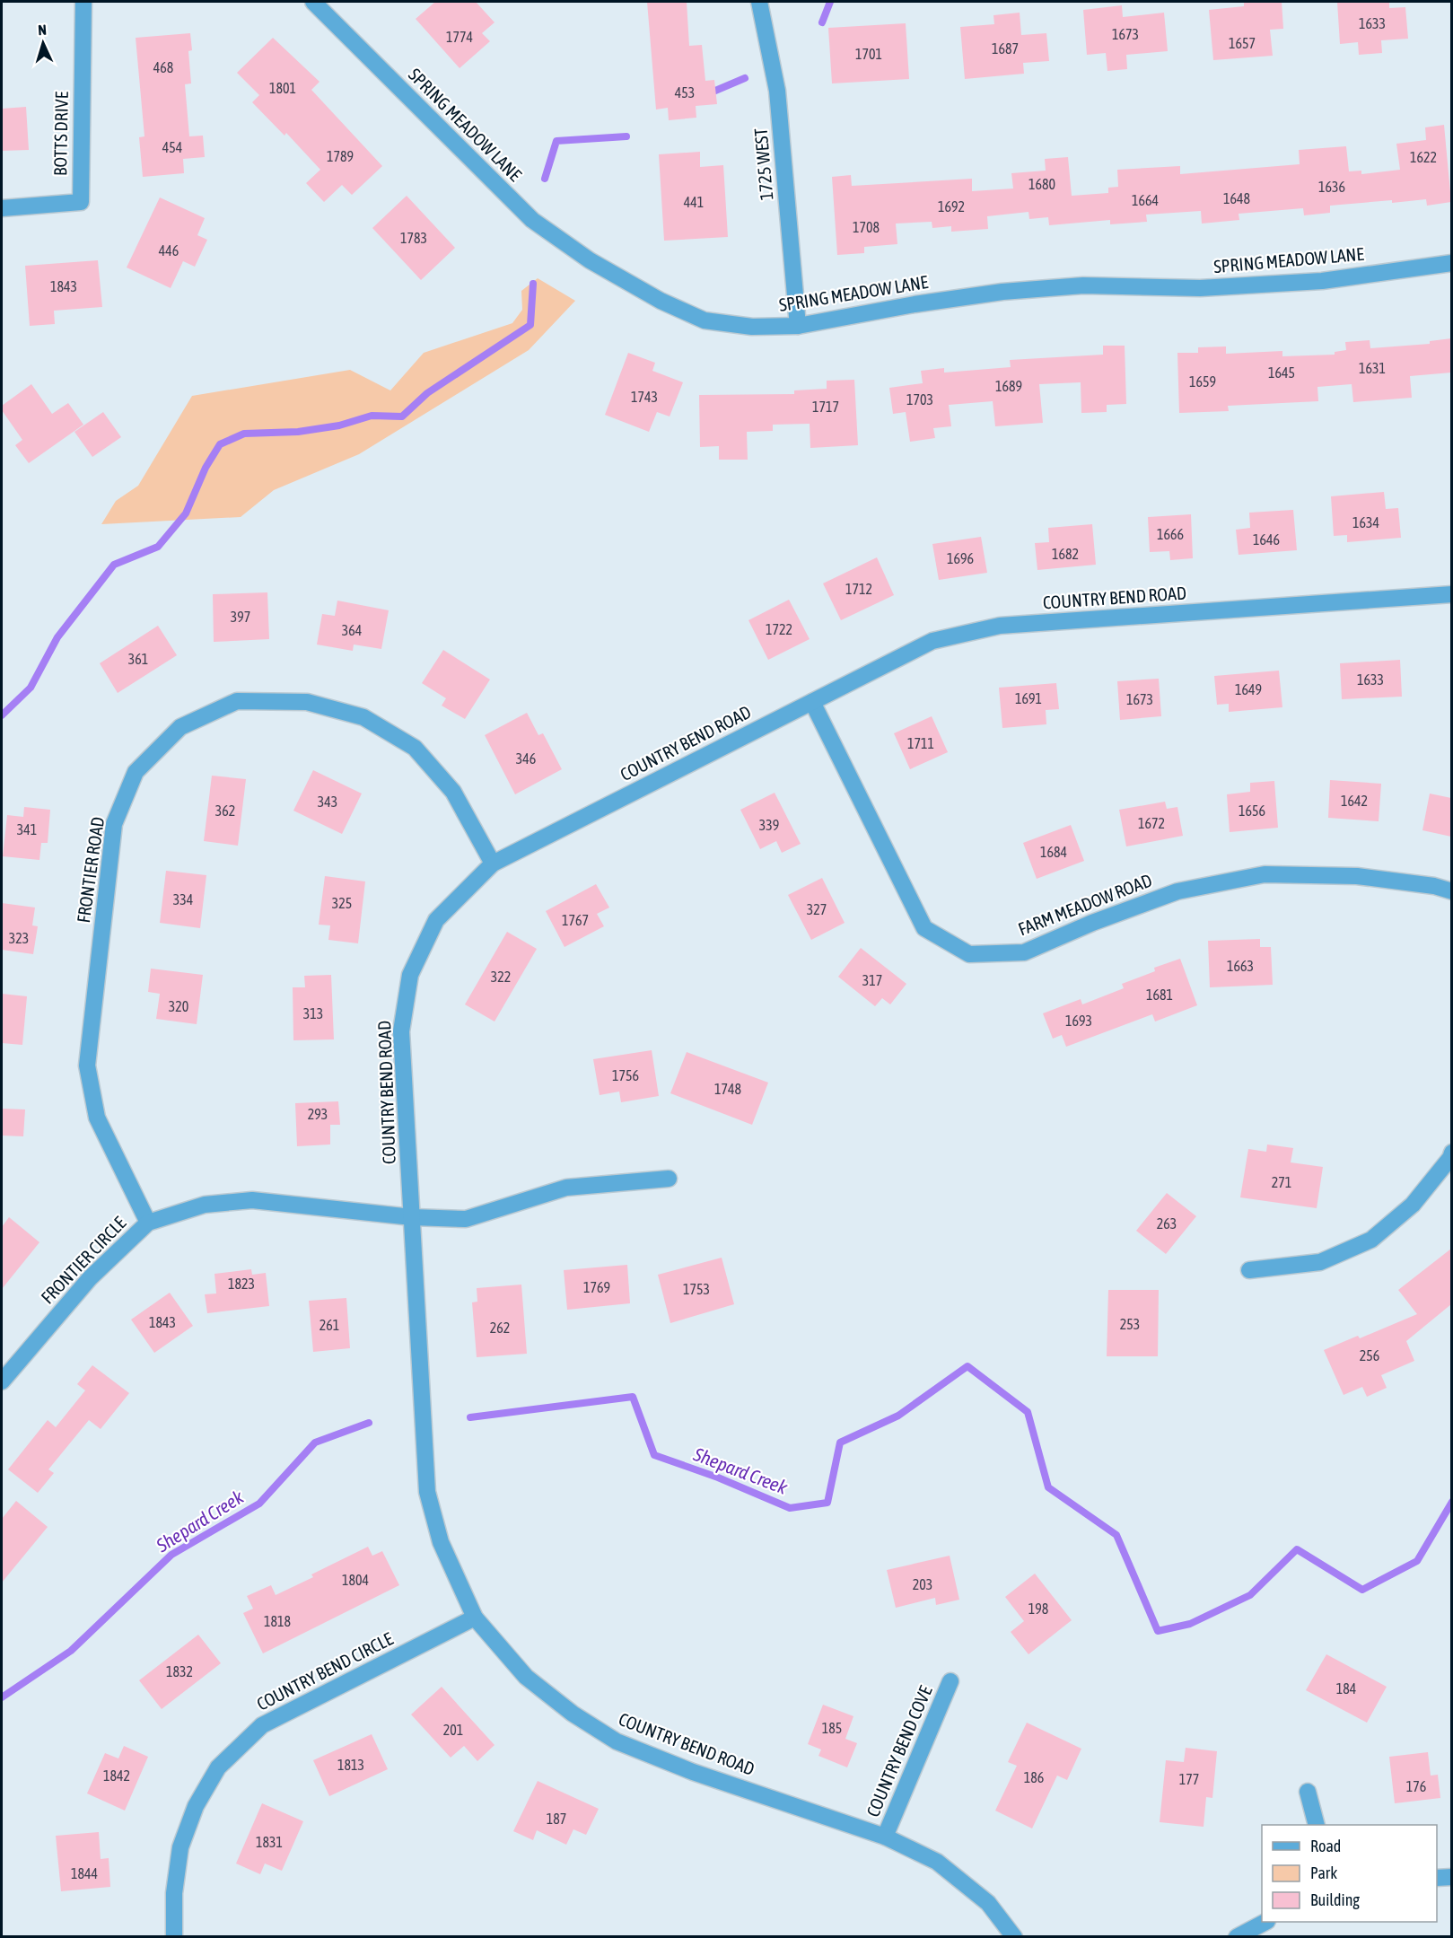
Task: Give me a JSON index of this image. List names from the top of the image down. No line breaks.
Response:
{"streets":{"street":["SPRING MEADOW LANE","BOTTS DRIVE","1725 WEST","COUNTRY BEND ROAD","FRONTIER ROAD","FARM MEADOW ROAD","FRONTIER CIRCLE","COUNTRY BEND CIRCLE","COUNTRY BEND COVE"]},"crossings":[["SPRING MEADOW LANE","1725 WEST"],["COUNTRY BEND ROAD","FRONTIER ROAD"],["COUNTRY BEND ROAD","FARM MEADOW ROAD"],["COUNTRY BEND ROAD","FRONTIER CIRCLE"],["COUNTRY BEND ROAD","COUNTRY BEND CIRCLE"],["COUNTRY BEND ROAD","COUNTRY BEND COVE"],["FRONTIER ROAD","FRONTIER CIRCLE"]],"water":["Shepard Creek"],"house_numbers":["1633","1673","1774","1657","1687","1701","468","1801","453","454","1789","1622","1680","1636","1648","1664","441","1692","1708","1783","446","1843","1631","1645","1659","1689","1743","1703","1717","1634","1666","1646","1682","1696","1712","397","1722","364","361","1633","1649","1691","1673","1711","346","1642","343","362","1656","1672","339","341","1684","334","325","327","1767","323","1663","322","317","1681","320","313","1693","1756","1748","293","271","263","1823","1769","1753","1843","253","261","262","256","1804","203","198","1818","1832","184","185","201","1813","1842","186","177","176","187","1831","1844"],"legend":["Road","Park","Building"],"north":"top"}
